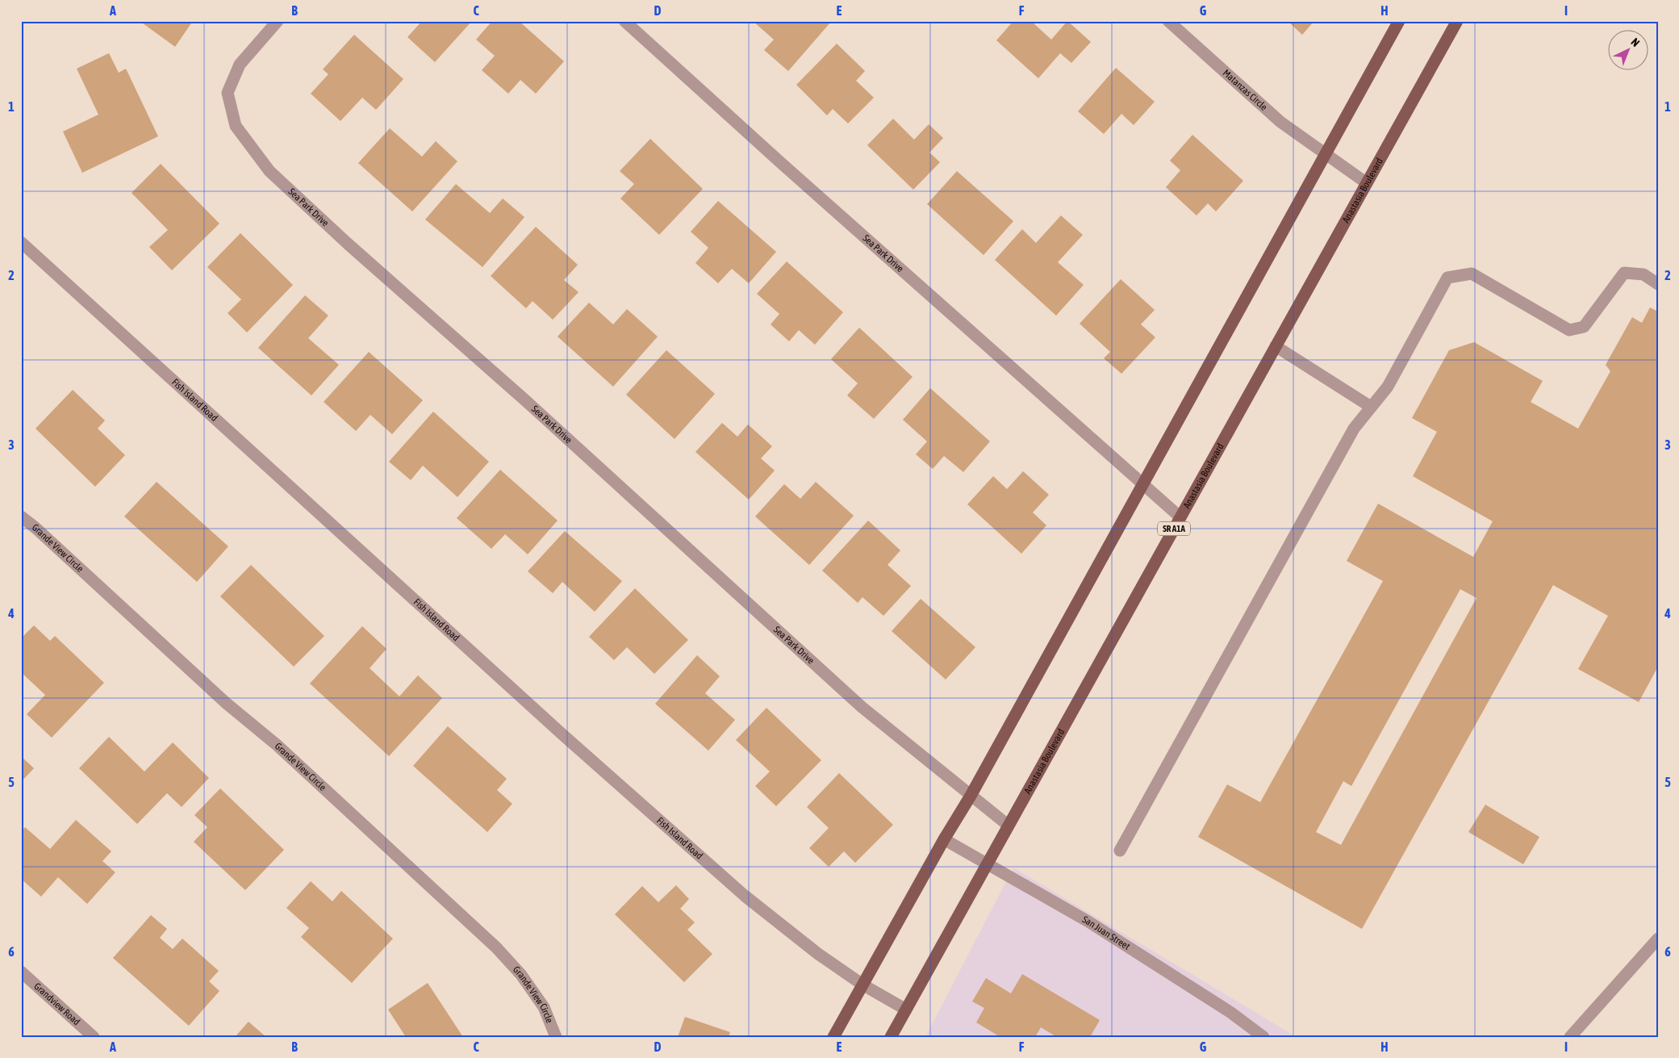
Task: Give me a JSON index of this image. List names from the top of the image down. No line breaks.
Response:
{"streets":{"main road":["Anastasia Boulevard","SR A1A"],"street":["Matanzas Circle","Sea Park Drive","Fish Island Road","Grande View Circle","San Juan Street","Grandview Road"]},"crossings":[["Matanzas Circle","Anastasia Boulevard"],["Anastasia Boulevard","Sea Park Drive"],["Anastasia Boulevard","Fish Island Road"],["Anastasia Boulevard","San Juan Street"]],"north":"top right","grid":{"columns":["A","B","C","D","E","F","G","H","I"],"rows":["1","2","3","4","5","6"]}}
